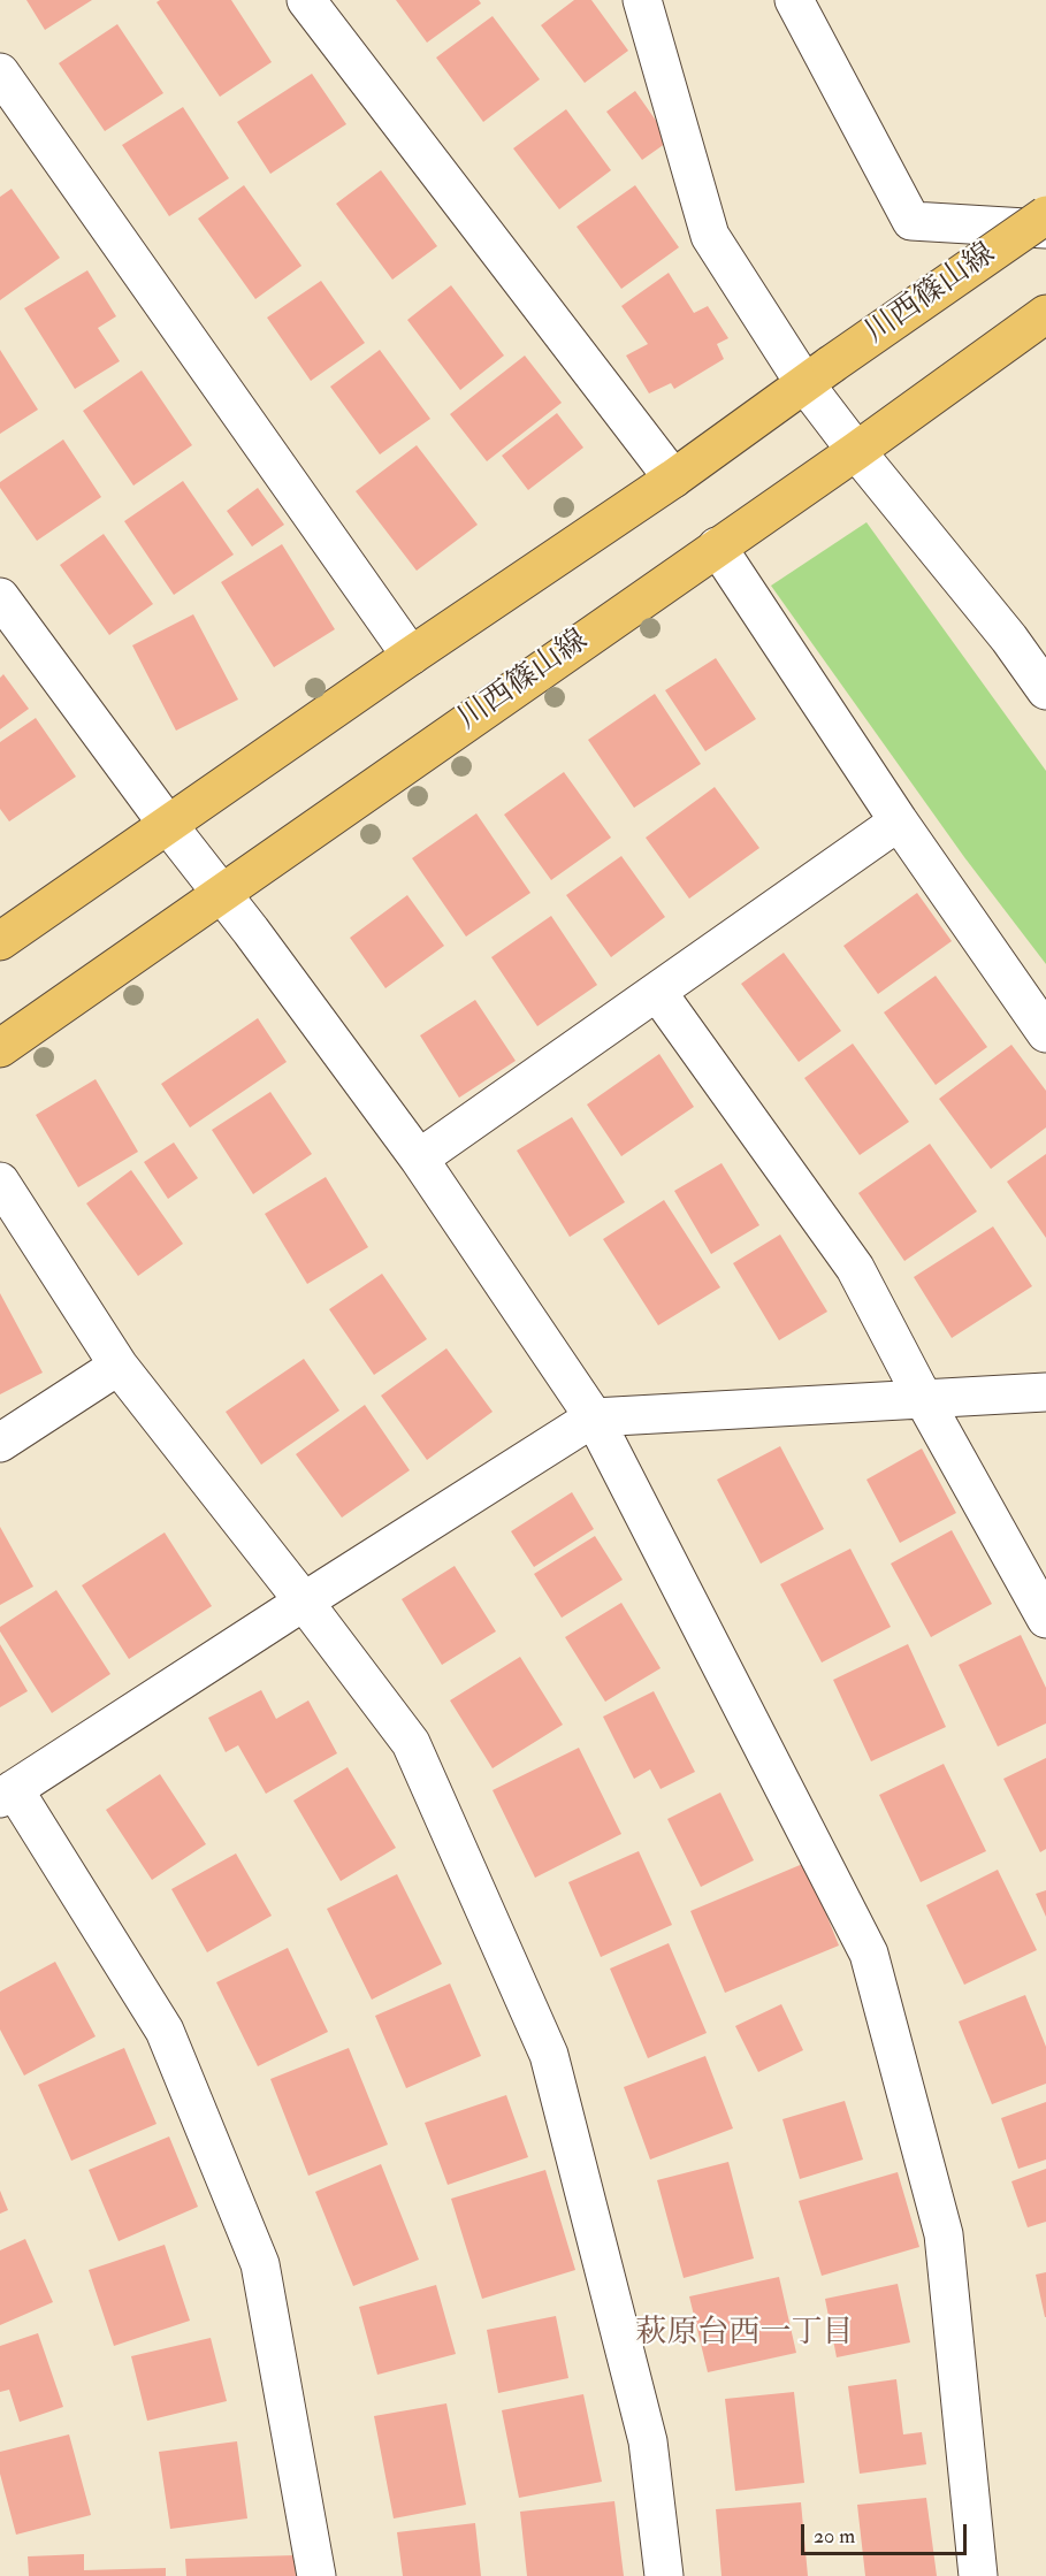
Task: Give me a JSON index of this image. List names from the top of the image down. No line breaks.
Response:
{"streets":{"main road":["川西篠山線"]},"districts":["萩原台西一丁目"],"scale_bar":"20 m"}
